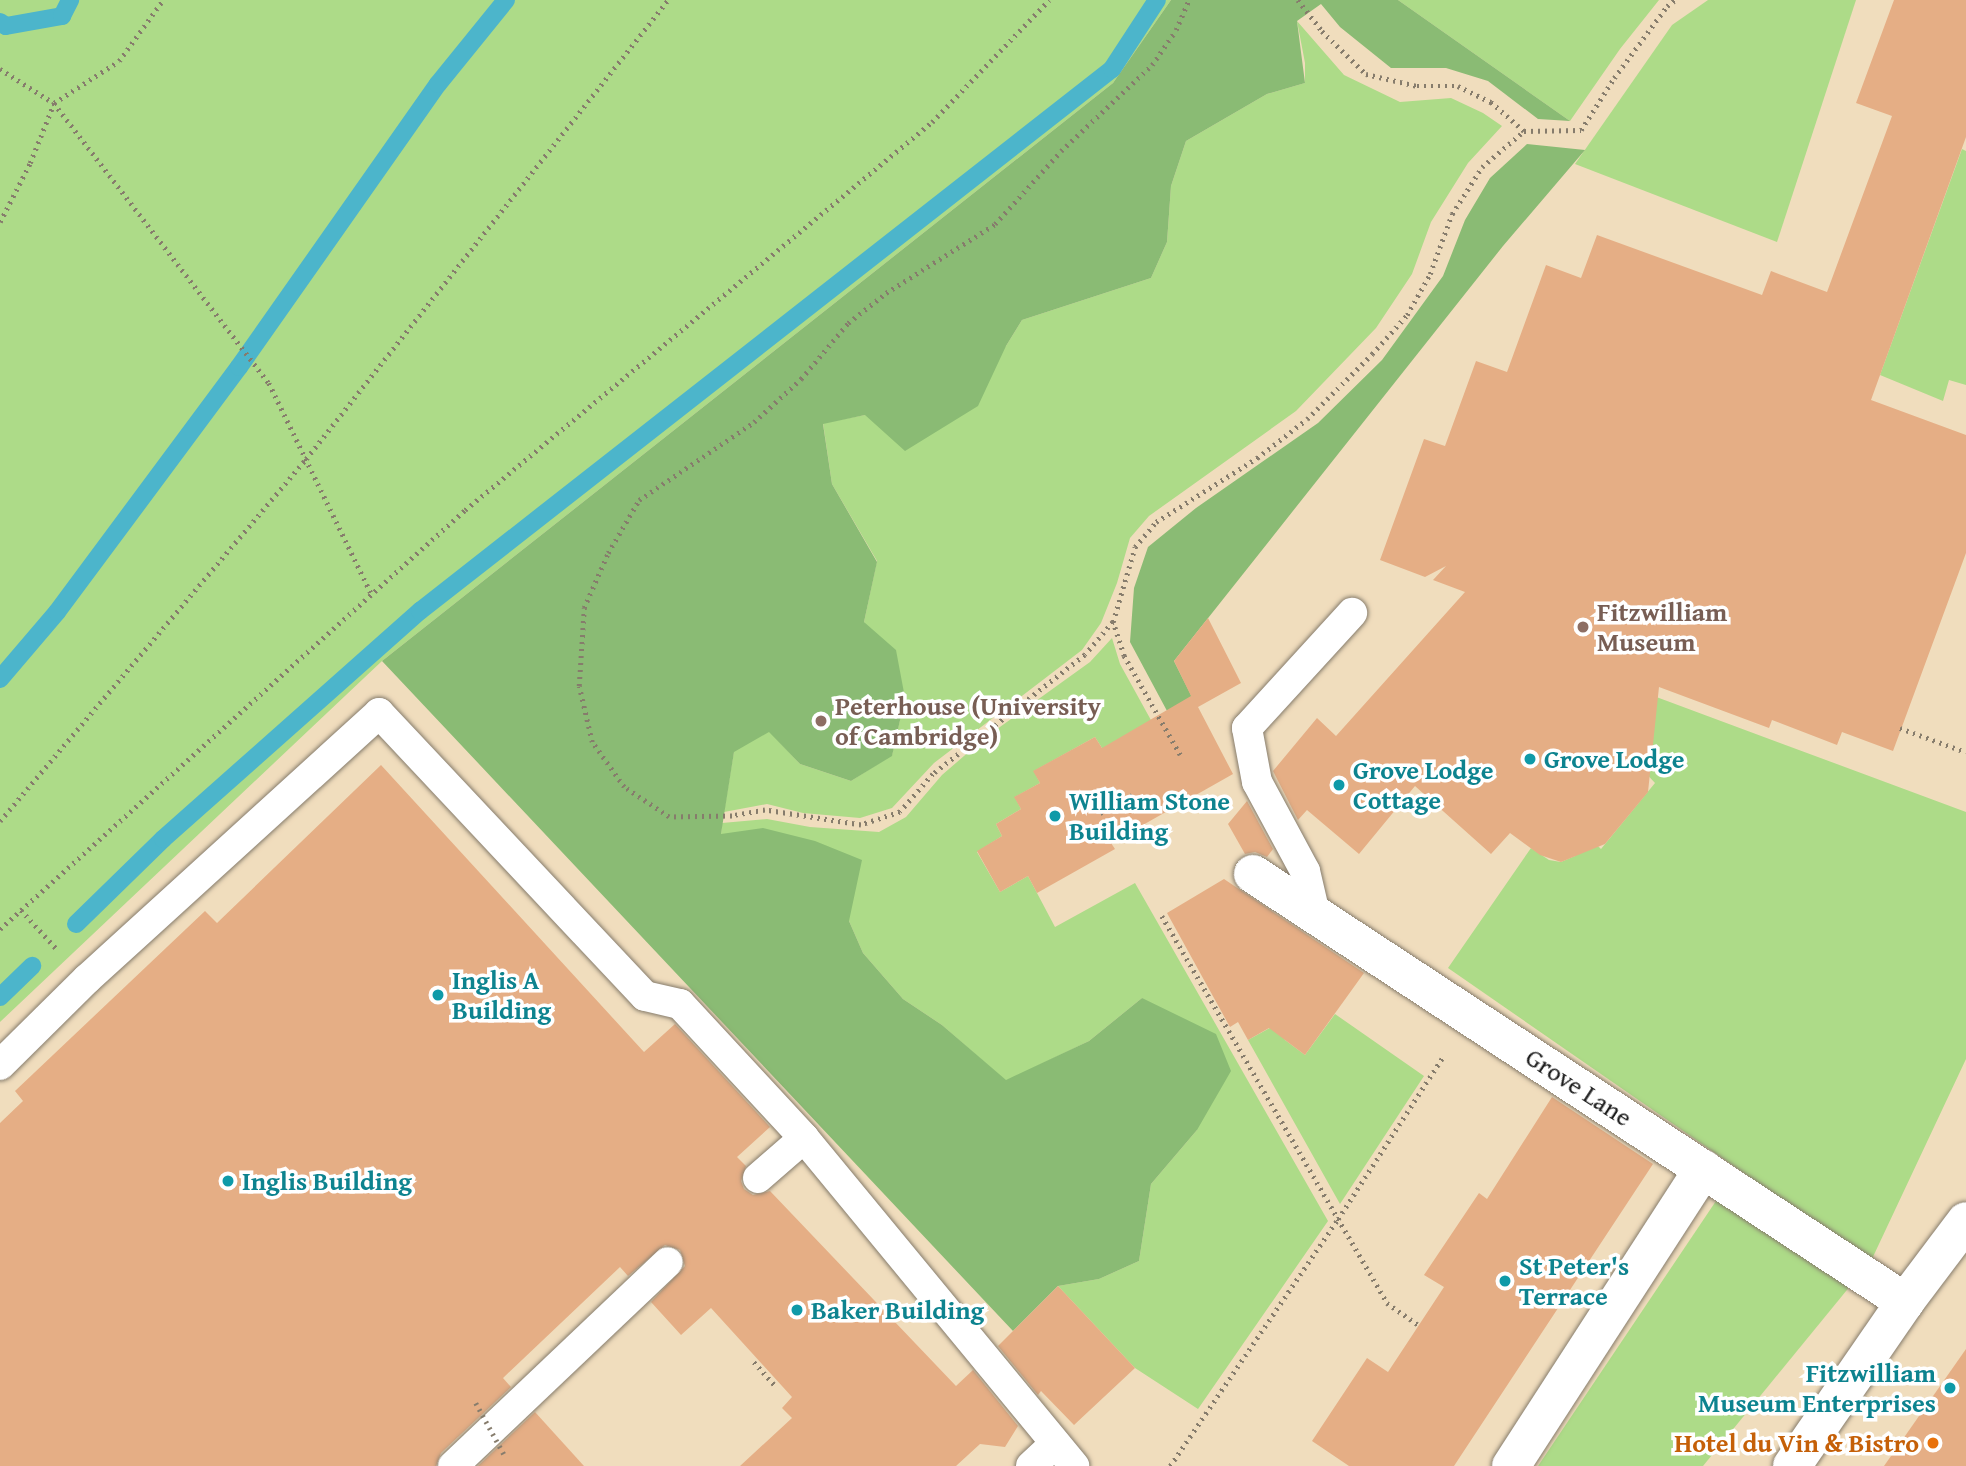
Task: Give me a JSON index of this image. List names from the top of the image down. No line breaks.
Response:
{"streets":{"street":["Grove Lane"]},"places":["Fitzwilliam Museum","Peterhouse (University of Cambridge)","Grove Lodge","Grove Lodge Cottage","William Stone Building","Inglis A Building","Inglis Building","St Peter's Terrace","Baker Building","Fitzwilliam Museum Enterprises","Hotel du Vin & Bistro"]}
